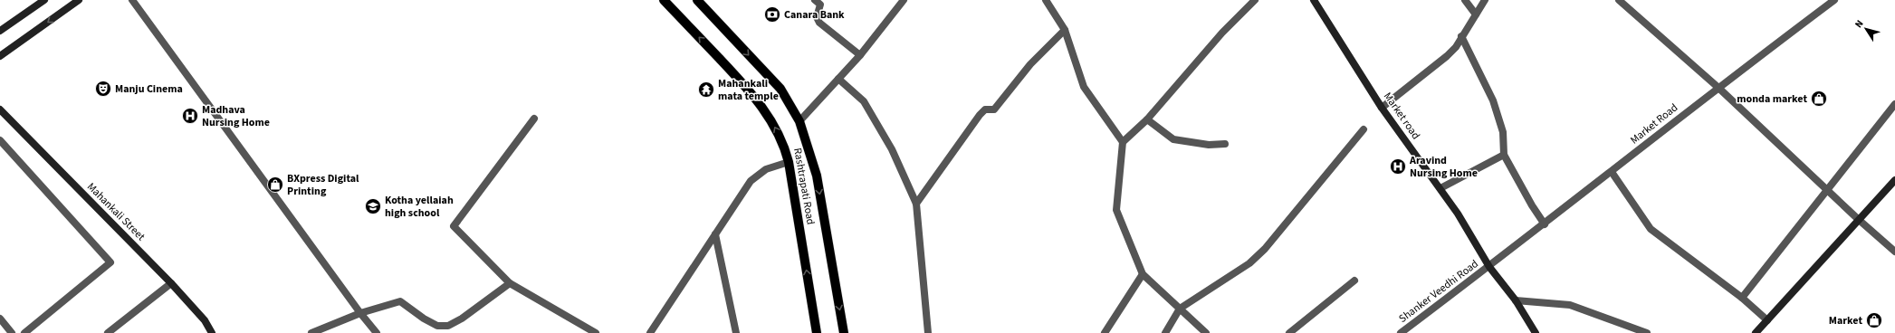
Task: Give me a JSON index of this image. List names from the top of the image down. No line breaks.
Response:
{"streets":{"main road":["Rashtrapati Road"],"street":["Market road","Market Road","Mahankali Street","Shanker Veedhi Road"]},"crossings":[["Market road","Market Road"],["Market road","Shanker Veedhi Road"],["Market Road","Shanker Veedhi Road"]],"places":{"bank":["Canara Bank"],"theatre":["Manju Cinema"],"temple":["Mahankali mata temple"],"shop":["monda market","BXpress Digital Printing","Market"],"hospital":["Madhava Nursing Home","Aravind Nursing Home"],"school or university":["Kotha yellaiah high school"]},"north":"top left"}
